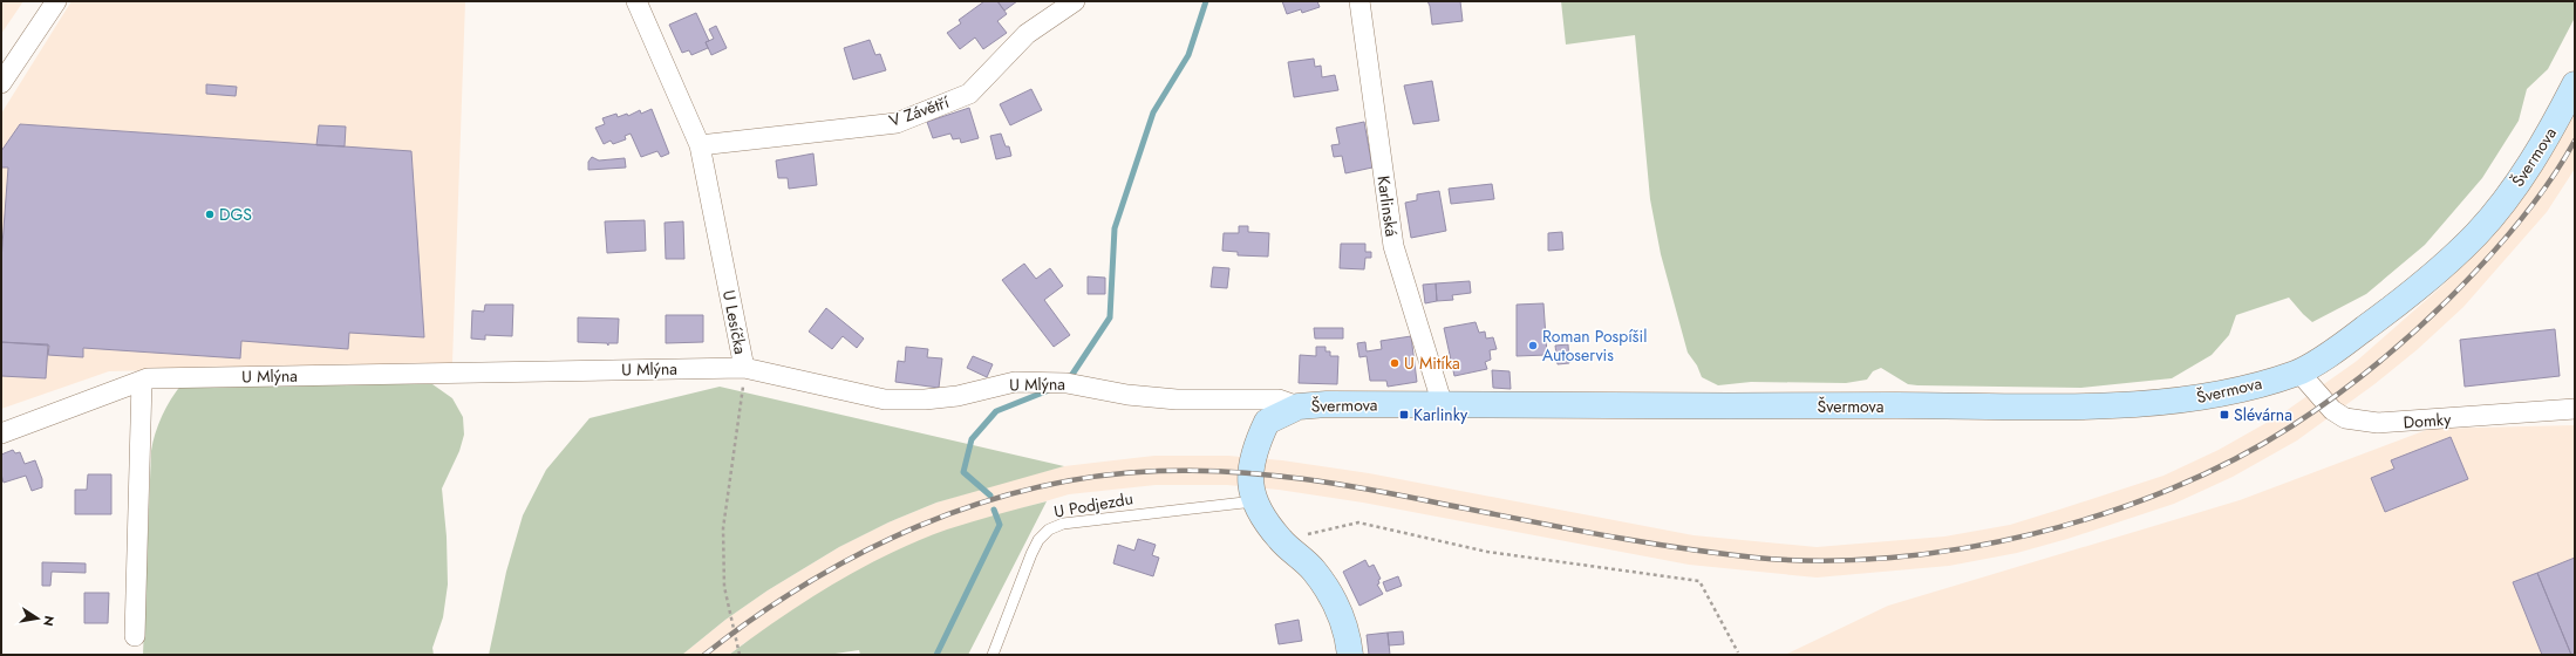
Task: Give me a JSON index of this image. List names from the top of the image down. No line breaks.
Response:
{"streets":{"street":["V Závětří","Švermova","Karlinská","U Lesíčka","U Mlýna","Domky"],"lane":["U Podjezdu"]},"crossings":[["V Závětří","U Lesíčka"],["Švermova","Karlinská"],["Švermova","U Mlýna"],["Švermova","Domky"],["Švermova","U Podjezdu"],["U Lesíčka","U Mlýna"]],"places":{"other":["DGS","Roman Pospíšil Autoservis","U Mitíka"],"transit":["Karlinky","Slévárna"]},"north":"right"}
